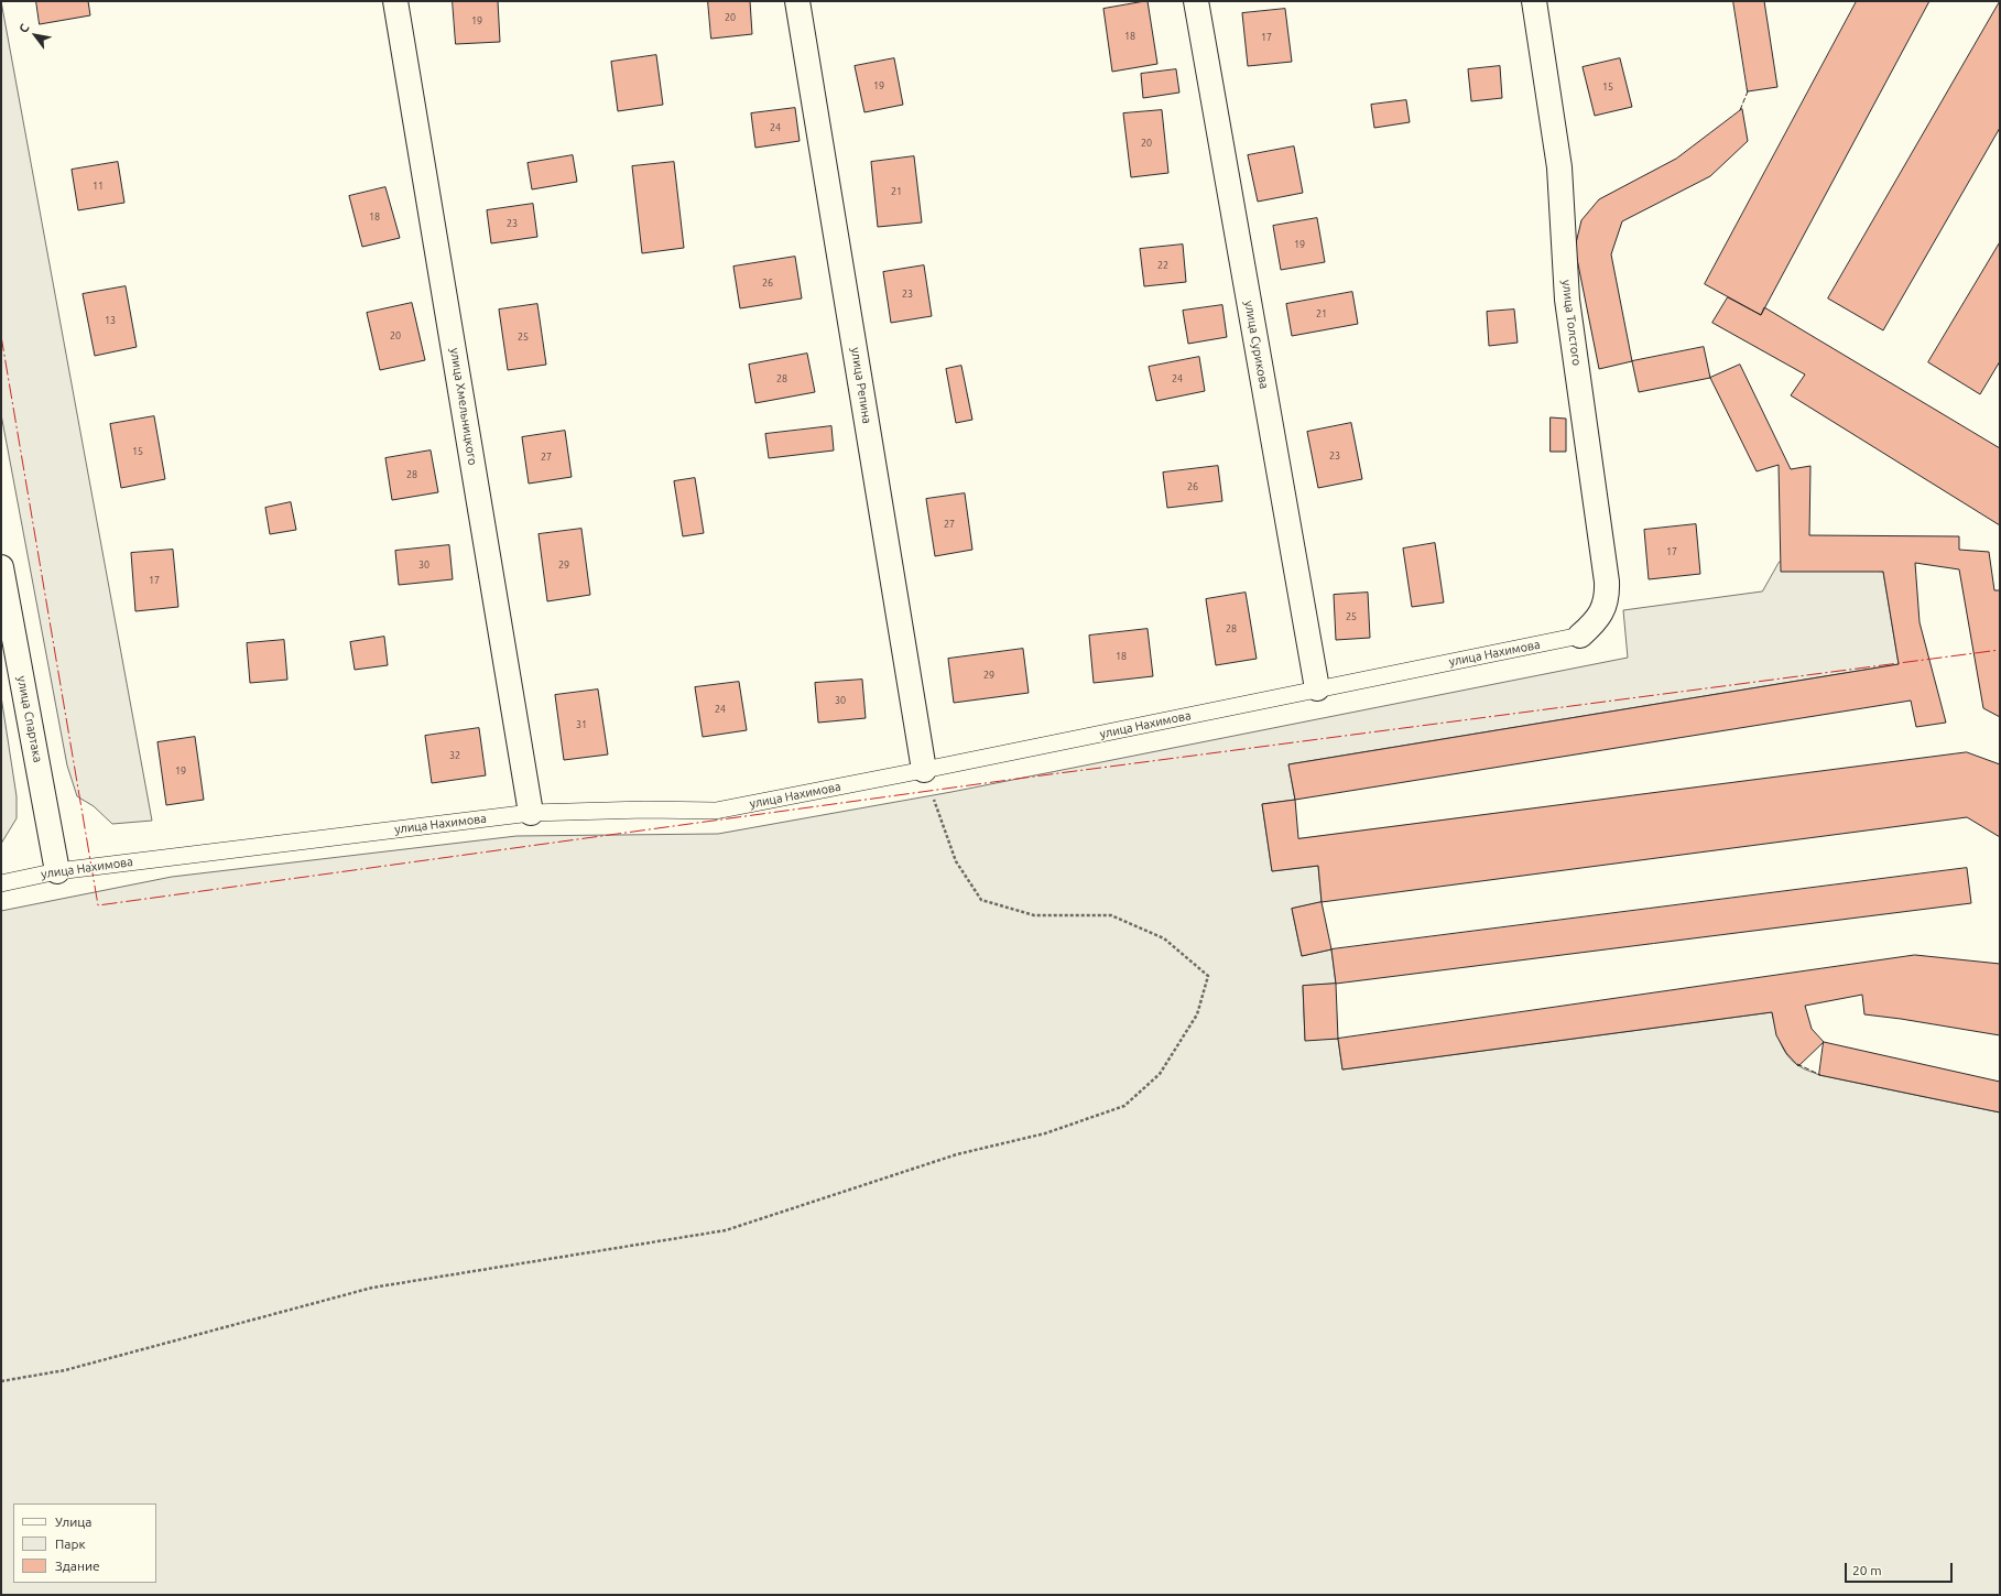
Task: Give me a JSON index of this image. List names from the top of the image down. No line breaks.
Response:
{"streets":{"street":["улица Толстого","улица Сурикова","улица Репина","улица Хмельницкого","улица Спартака"],"lane":["улица Нахимова"]},"crossings":[["улица Толстого","улица Нахимова"],["улица Сурикова","улица Нахимова"],["улица Репина","улица Нахимова"],["улица Хмельницкого","улица Нахимова"],["улица Нахимова","улица Спартака"]],"house_numbers":["20","19","18","17","19","15","24","20","11","21","18","23","19","22","26","23","21","13","20","25","28","24","15","23","27","28","26","27","17","30","29","17","25","28","18","29","30","24","31","32","19"],"legend":["Улица","Парк","Здание"],"scale_bar":"20 m","north":"top left"}
